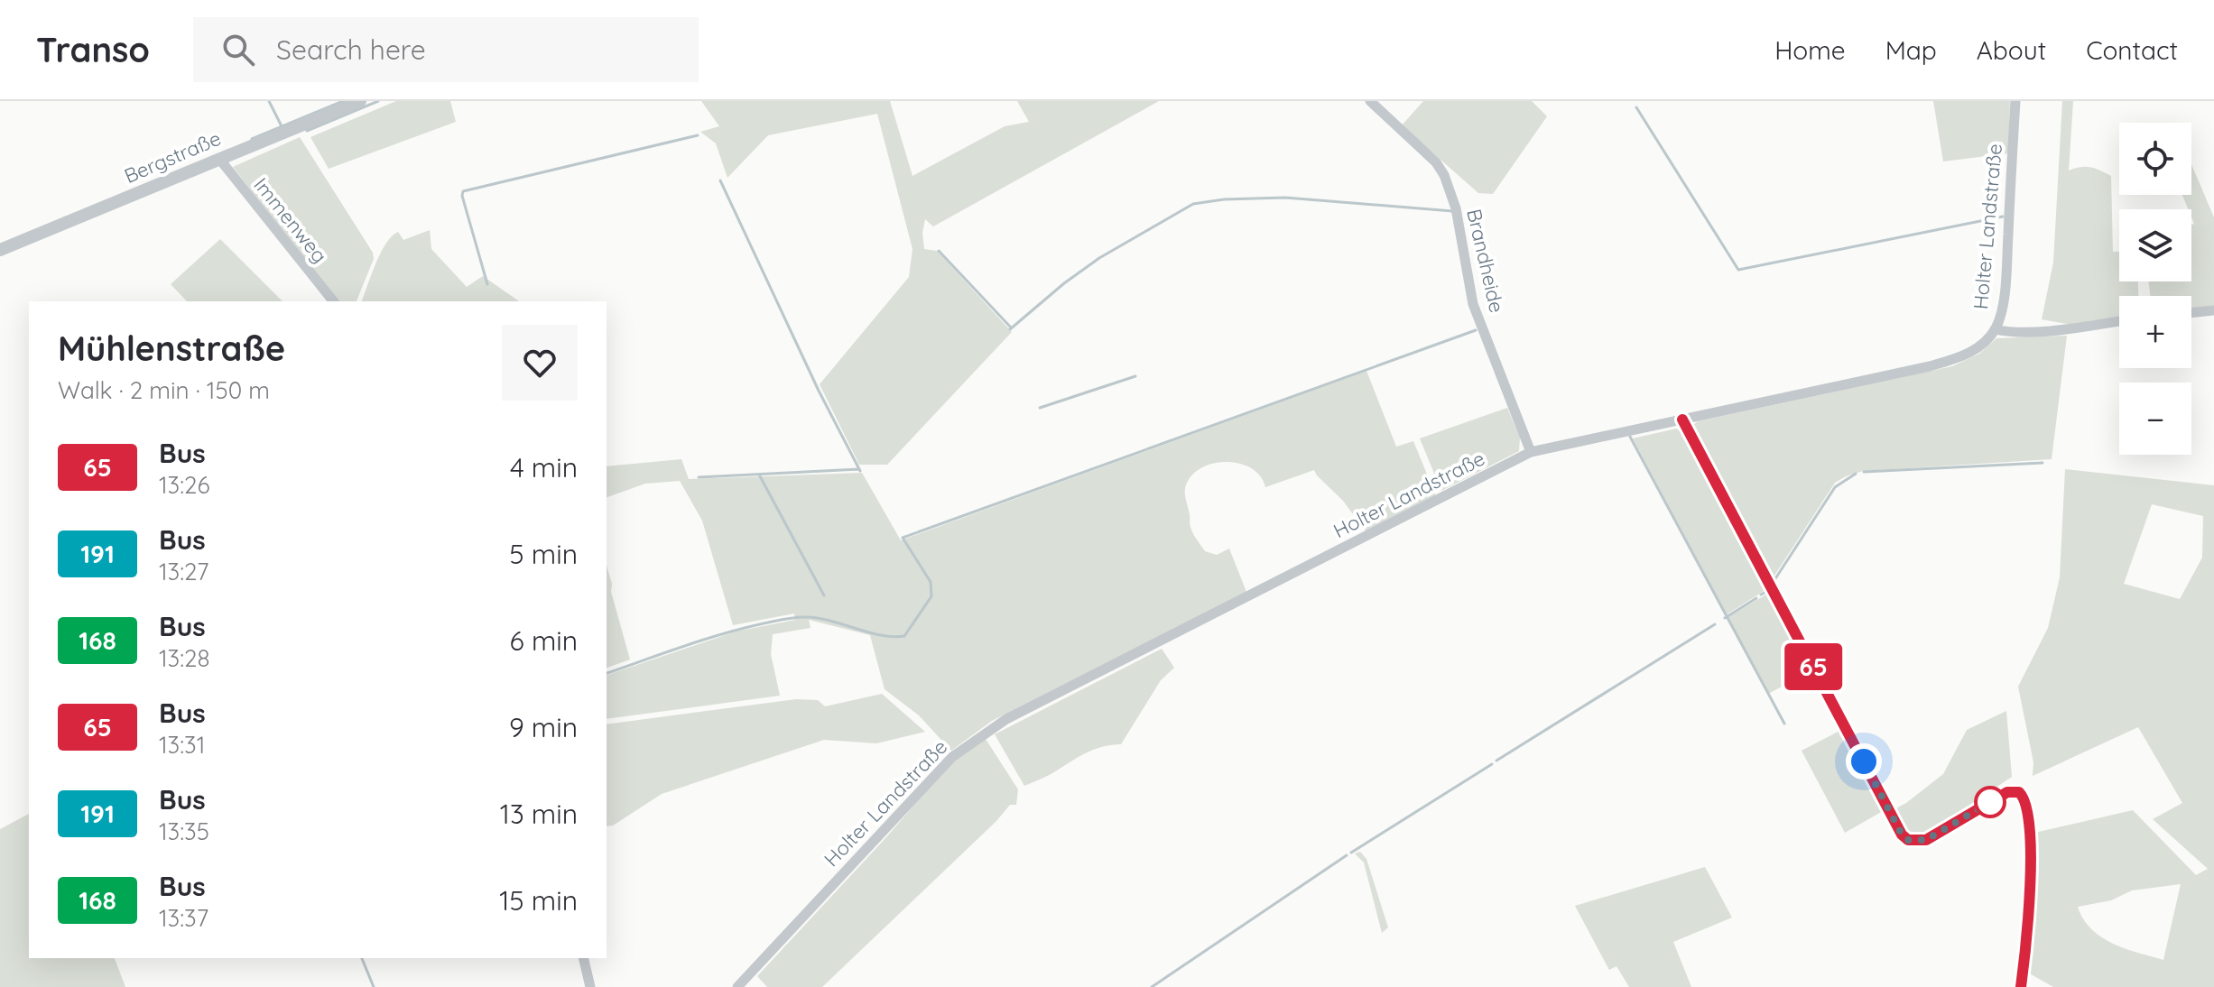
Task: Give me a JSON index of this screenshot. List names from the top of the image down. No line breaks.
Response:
{"streets":{"street":["Bergstraße","Immenweg","Holter Landstraße","Brandheide"]},"crossings":[["Bergstraße","Immenweg"],["Holter Landstraße","Brandheide"]],"lines":["bus line 65"],"page":{"header":"Transo","search":"Search here","nav":["Home","Map","About","Contact"],"on_map":"65","map_buttons":["+","−"],"heading":["Mühlenstraße","Walk · 2 min · 150 m"],"list":[{"mark":"65","name":"Bus","note":"13:26","value":"4 min"},{"mark":"191","name":"Bus","note":"13:27","value":"5 min"},{"mark":"168","name":"Bus","note":"13:28","value":"6 min"},{"mark":"65","name":"Bus","note":"13:31","value":"9 min"},{"mark":"191","name":"Bus","note":"13:35","value":"13 min"},{"mark":"168","name":"Bus","note":"13:37","value":"15 min"}]}}
